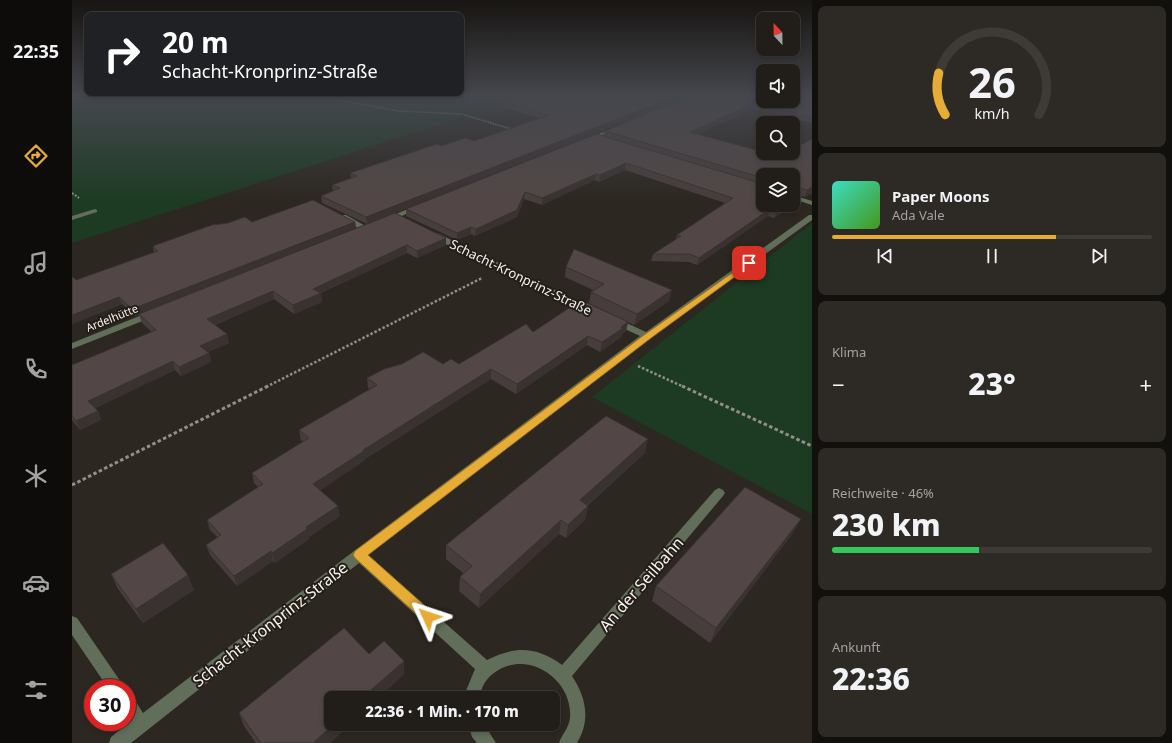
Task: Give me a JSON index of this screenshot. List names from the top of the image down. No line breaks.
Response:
{"streets":{"street":["Schacht-Kronprinz-Straße","Ardelhütte","An der Seilbahn"]},"north":"top","page":{"tabs":"22:35","turn":["20 m","Schacht-Kronprinz-Straße"],"song":["Paper Moons","Ada Vale"],"tile":["Klima",["Reichweite · 46%","230 km"],["Ankunft","22:36"]],"heat":["−","23°","+"],"limit":"30","trip":"22:36 · 1 Min. · 170 m","gauge":["26","km/h"]}}
